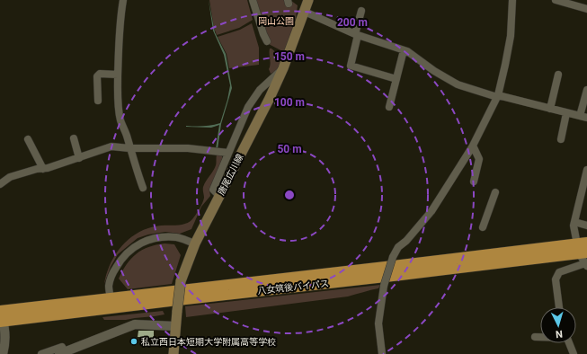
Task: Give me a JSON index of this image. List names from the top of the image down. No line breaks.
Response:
{"streets":{"highway":["八女筑後バイパス"],"main road":["唐尾広川線"]},"parks":["岡山公園"],"places":["私立西日本短期大学附属高等学校"],"north":"bottom","rings":["200 m","150 m","100 m","50 m"]}
